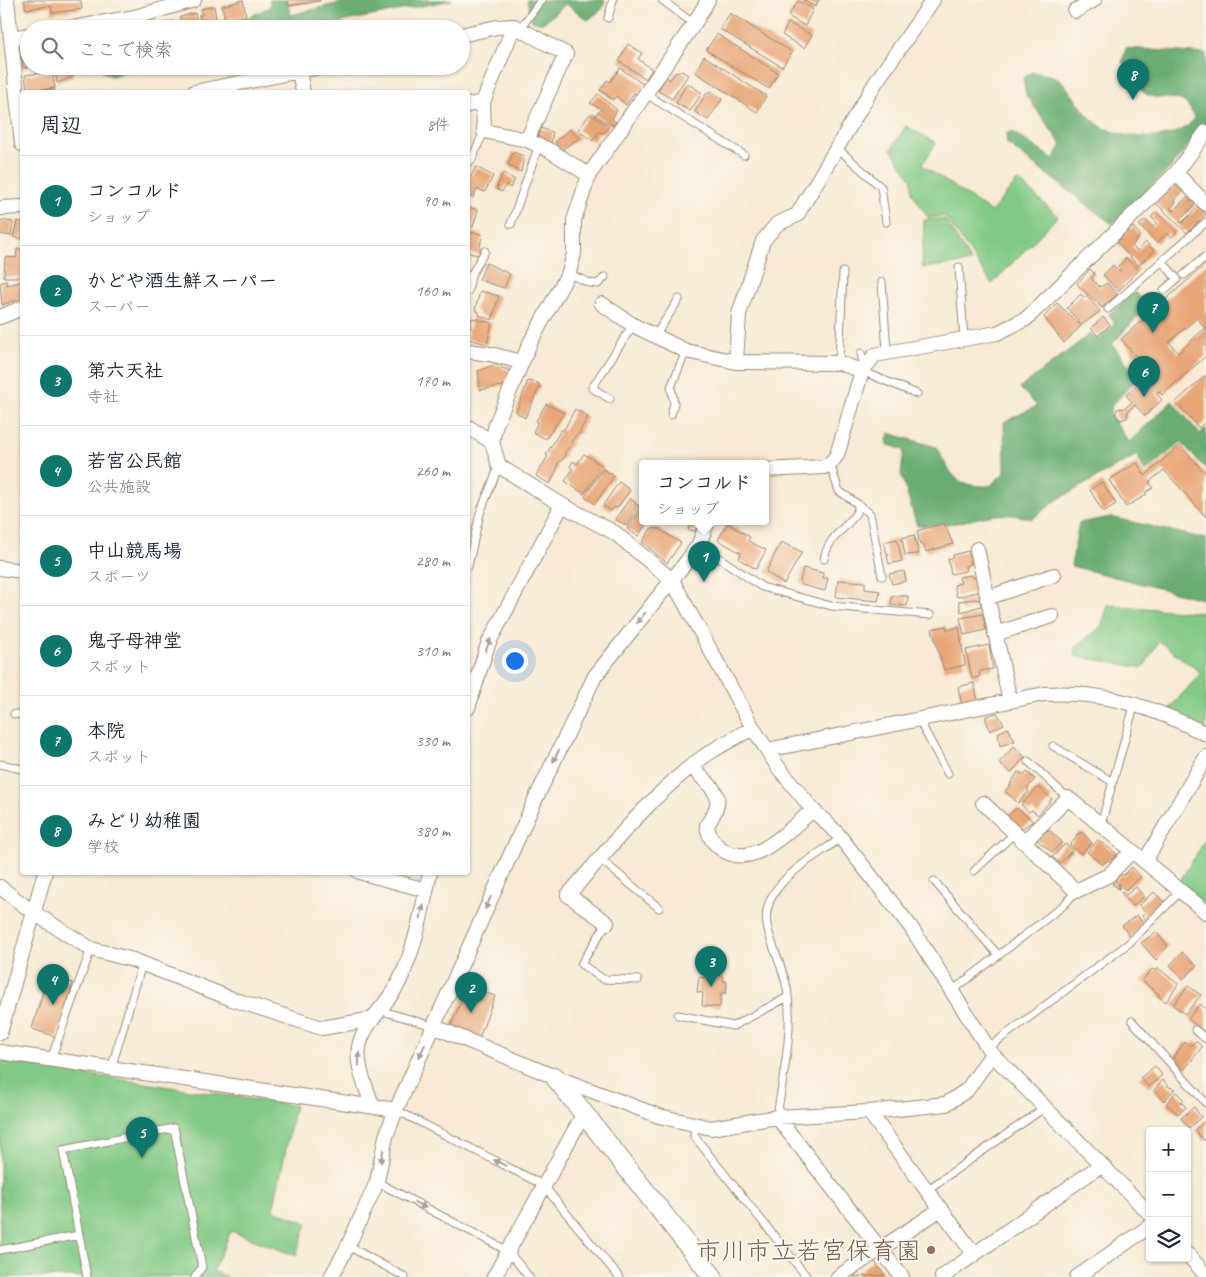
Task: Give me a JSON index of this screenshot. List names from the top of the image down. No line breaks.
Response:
{"places":["市川市立若宮保育園"],"page":{"search":"ここで検索","pins":["8","7","6","1","3","4","2","5"],"heading":["周辺","8件"],"list":[{"mark":"1","name":"コンコルド","note":"ショップ","value":"90 m"},{"mark":"2","name":"かどや酒生鮮スーパー","note":"スーパー","value":"160 m"},{"mark":"3","name":"第六天社","note":"寺社","value":"170 m"},{"mark":"4","name":"若宮公民館","note":"公共施設","value":"260 m"},{"mark":"5","name":"中山競馬場","note":"スポーツ","value":"280 m"},{"mark":"6","name":"鬼子母神堂","note":"スポット","value":"310 m"},{"mark":"7","name":"本院","note":"スポット","value":"330 m"},{"mark":"8","name":"みどり幼稚園","note":"学校","value":"380 m"}],"popup":["コンコルド","ショップ"],"map_buttons":["+","−"]}}
